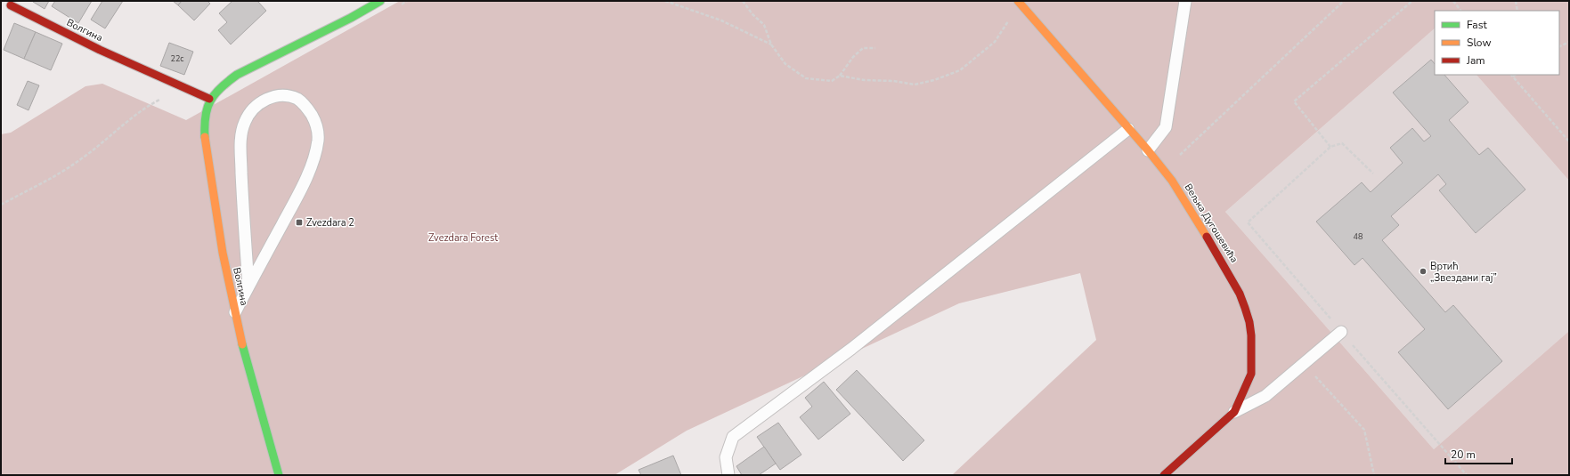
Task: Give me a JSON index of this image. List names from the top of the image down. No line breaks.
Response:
{"streets":{"street":["Волгина","Вељка Дугошевића"]},"parks":["Zvezdara Forest"],"places":{"transit":["Zvezdara 2"],"other":["Вртић „Звездани гај”"]},"house_numbers":["22c","48"],"legend":["Fast","Slow","Jam"],"scale_bar":"20 m"}
